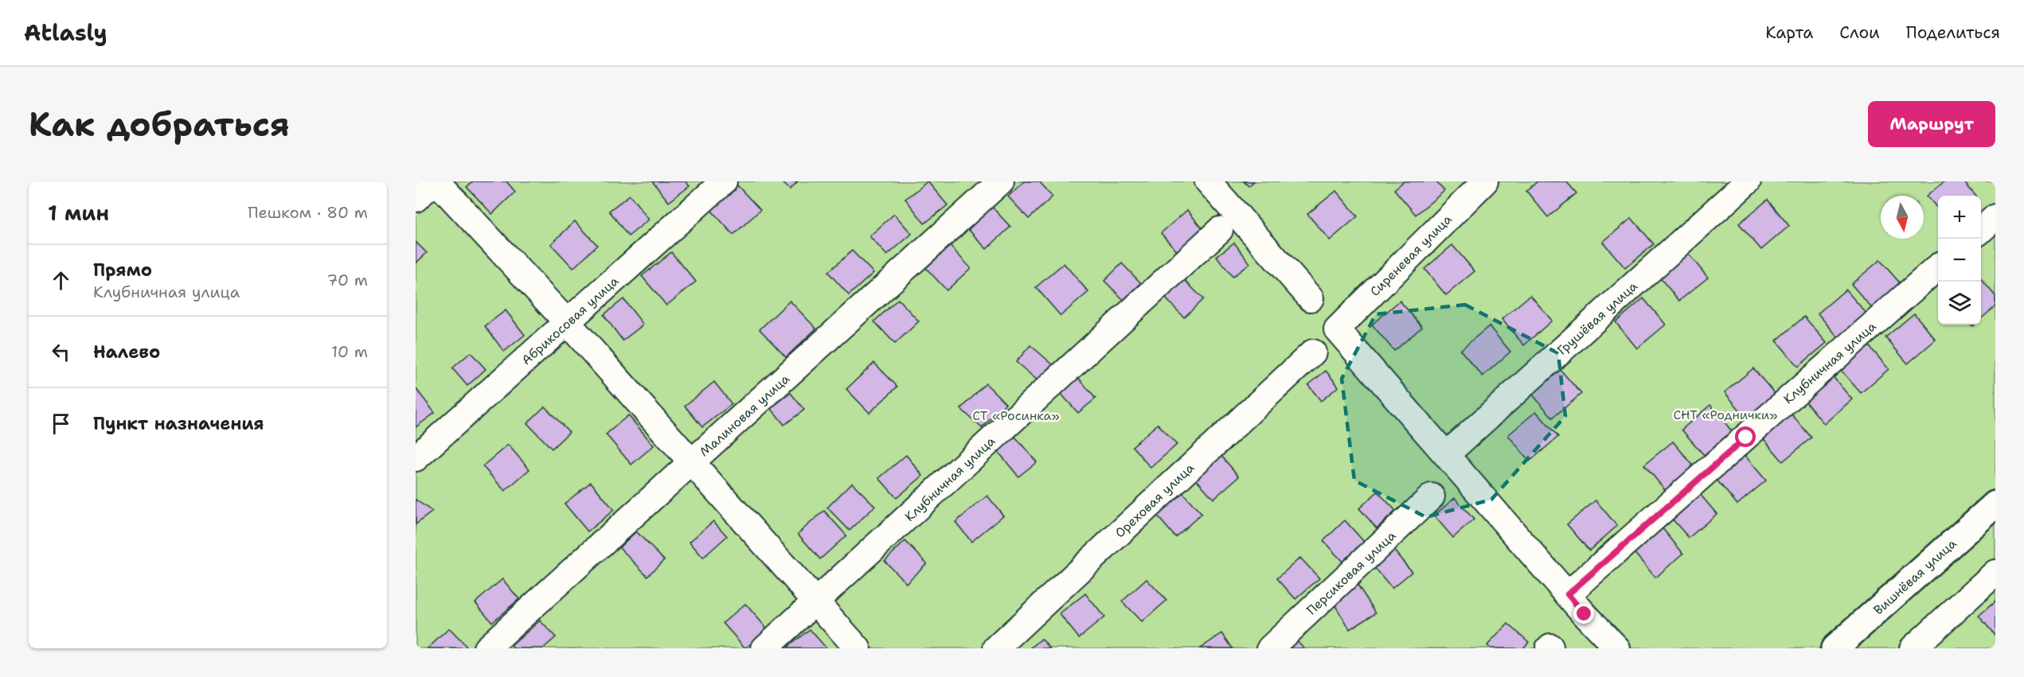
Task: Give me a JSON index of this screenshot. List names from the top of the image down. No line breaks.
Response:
{"streets":{"street":["Сиреневая улица","Грушёвая улица","Абрикосовая улица","Клубничная улица","Малиновая улица","Ореховая улица","Персиковая улица","Вишнёвая улица"]},"crossings":[["Сиреневая улица","Грушёвая улица"]],"parks":["СНТ «Роднички»","СТ «Росинка»"],"north":"bottom","page":{"header":"Atlasly","nav":["Карта","Слои","Поделиться"],"buttons":"Маршрут","title":"Как добраться","heading":["1 мин","Пешком · 80 m"],"map_buttons":["+","−"],"list":[["Прямо","Клубничная улица","70 m"],["Налево","10 m"],"Пункт назначения"]}}
